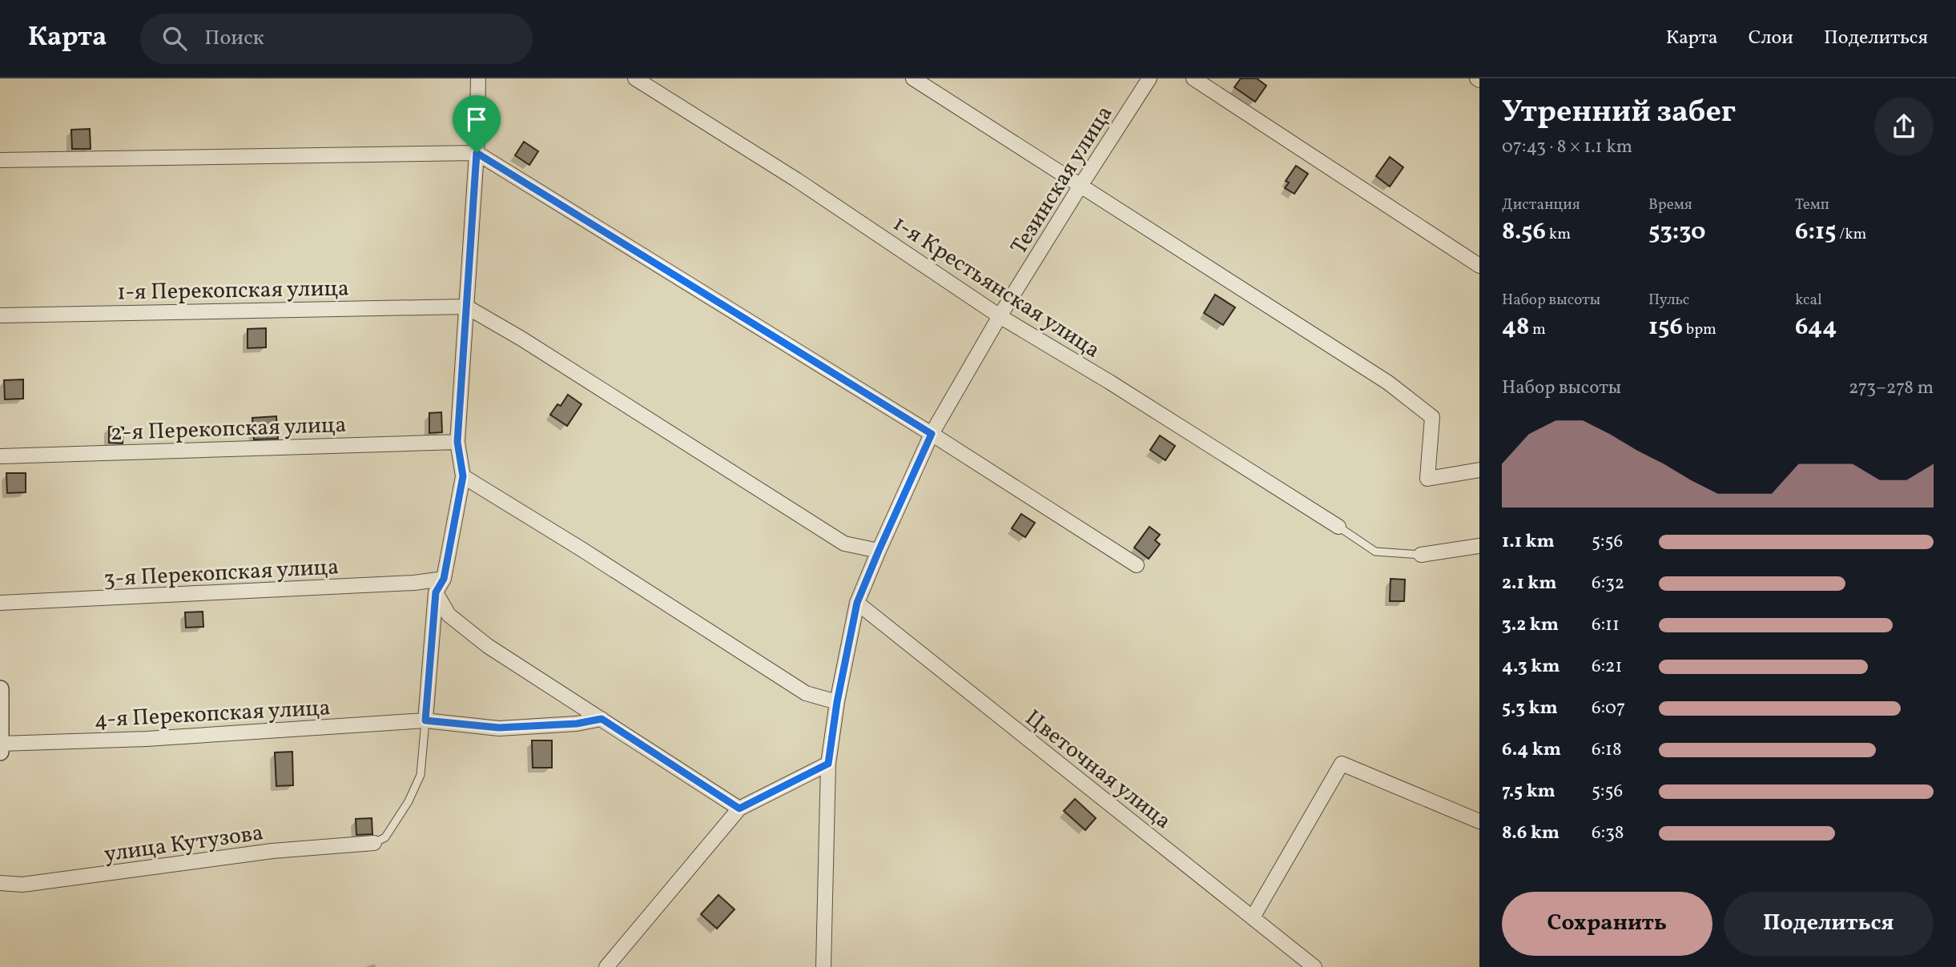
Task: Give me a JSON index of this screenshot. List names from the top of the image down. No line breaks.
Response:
{"streets":{"street":["Тезинская улица","1-я Крестьянская улица","1-я Перекопская улица","2-я Перекопская улица","3-я Перекопская улица","4-я Перекопская улица","Цветочная улица","улица Кутузова"]},"crossings":[["Тезинская улица","1-я Крестьянская улица"],["Тезинская улица","Цветочная улица"]],"page":{"header":"Карта","search":"Поиск","nav":["Карта","Слои","Поделиться"],"heading":["Утренний забег","07:43 · 8 × 1.1 km"],"stats":[["Дистанция","8.56 km"],["Время","53:30"],["Темп","6:15 /km"],["Набор высоты","48 m"],["Пульс","156 bpm"],["kcal","644"]],"chart":["Набор высоты","273–278 m"],"list":[{"name":"1.1 km","note":"5:56"},{"name":"2.1 km","note":"6:32"},{"name":"3.2 km","note":"6:11"},{"name":"4.3 km","note":"6:21"},{"name":"5.3 km","note":"6:07"},{"name":"6.4 km","note":"6:18"},{"name":"7.5 km","note":"5:56"},{"name":"8.6 km","note":"6:38"}],"buttons":["Сохранить","Поделиться"]}}
